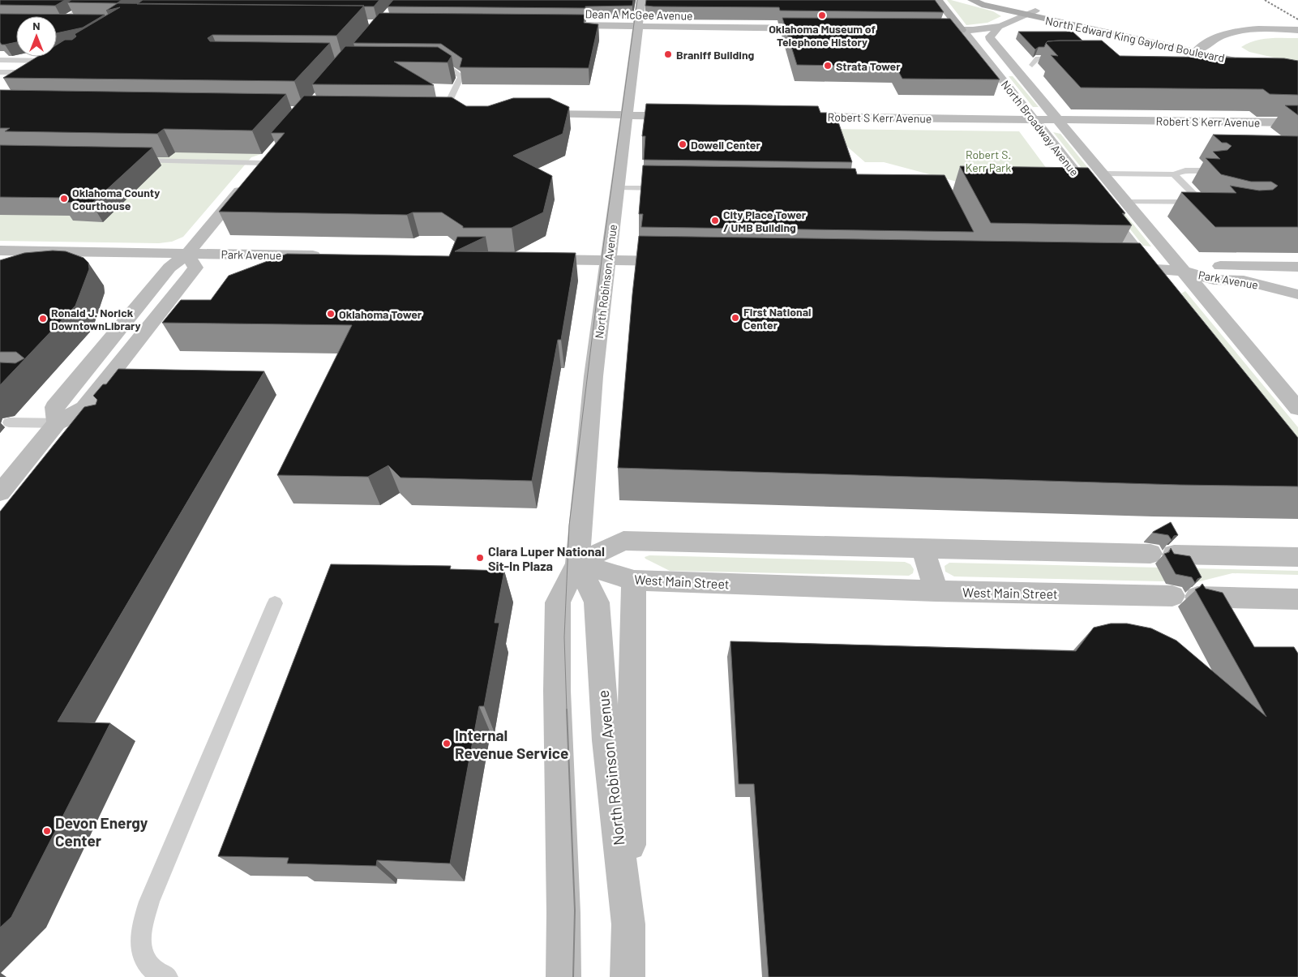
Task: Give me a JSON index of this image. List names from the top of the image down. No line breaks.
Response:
{"streets":{"main road":["North Edward King Gaylord Boulevard"],"street":["Dean A McGee Avenue","Robert S Kerr Avenue","North Broadway Avenue","Park Avenue","North Robinson Avenue","West Main Street"]},"crossings":[["Dean A McGee Avenue","North Robinson Avenue"],["Robert S Kerr Avenue","North Broadway Avenue"],["North Broadway Avenue","Park Avenue"],["North Robinson Avenue","West Main Street"]],"parks":["Robert S. Kerr Park"],"places":["Oklahoma Museum of Telephone History","Braniff Building","Strata Tower","Dowell Center","Oklahoma County Courthouse","City Place Tower / UMB Building","Oklahoma Tower","First National Center","Ronald J. Norick DowntownLibrary","Clara Luper National Sit-In Plaza","Internal Revenue Service","Devon Energy Center"],"north":"top"}
